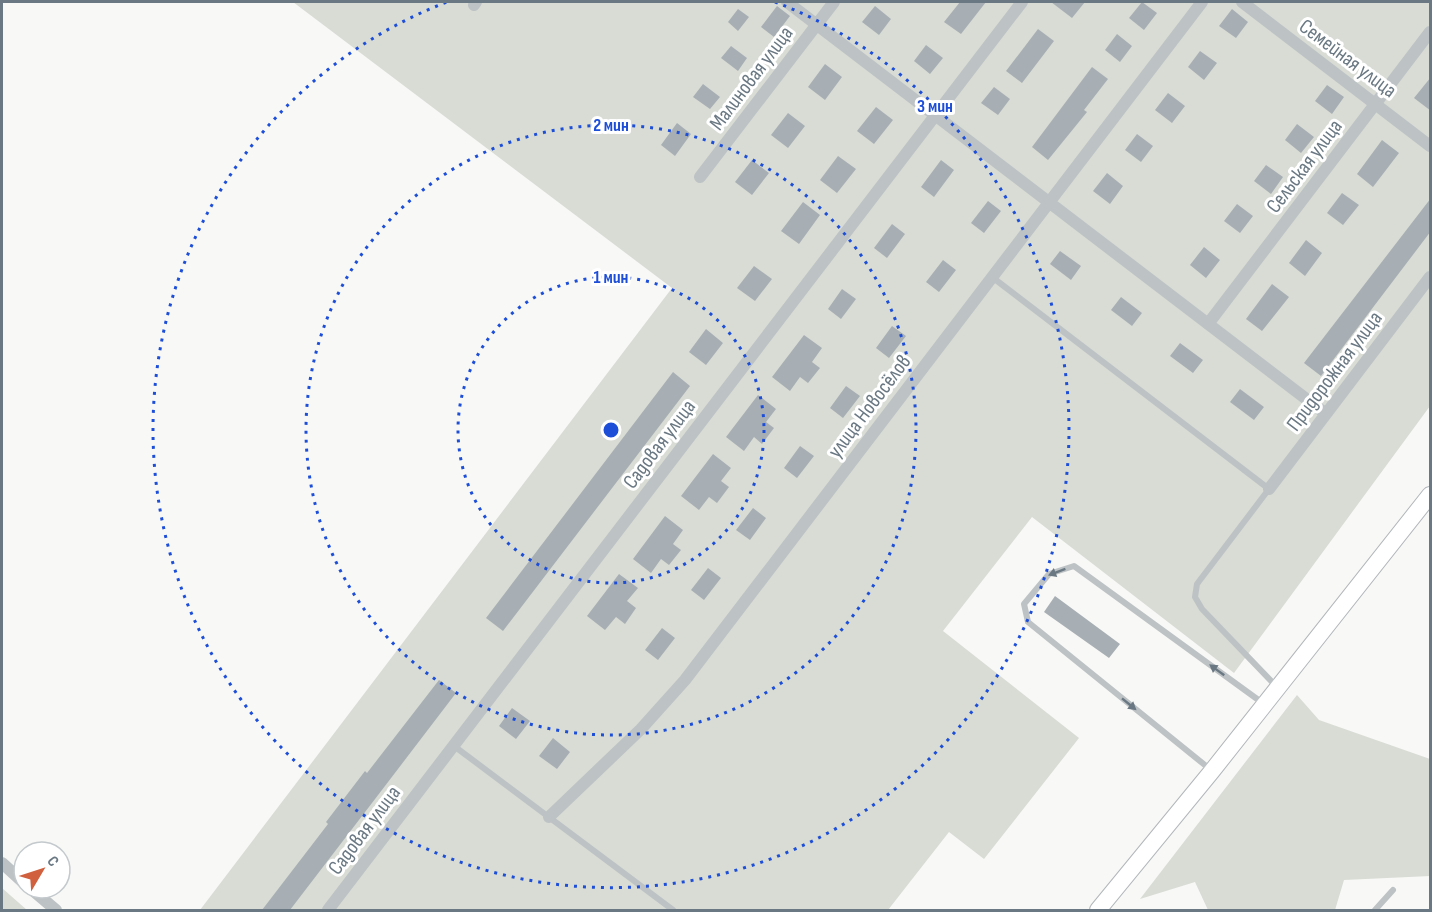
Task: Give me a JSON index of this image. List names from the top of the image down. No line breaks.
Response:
{"streets":{"street":["Семейная улица","Малиновая улица","Сельская улица","Придорожная улица","улица Новосёлов","Садовая улица"]},"crossings":[["Семейная улица","Сельская улица"]],"north":"top right","rings":["3 мин","2 мин","1 мин"]}
